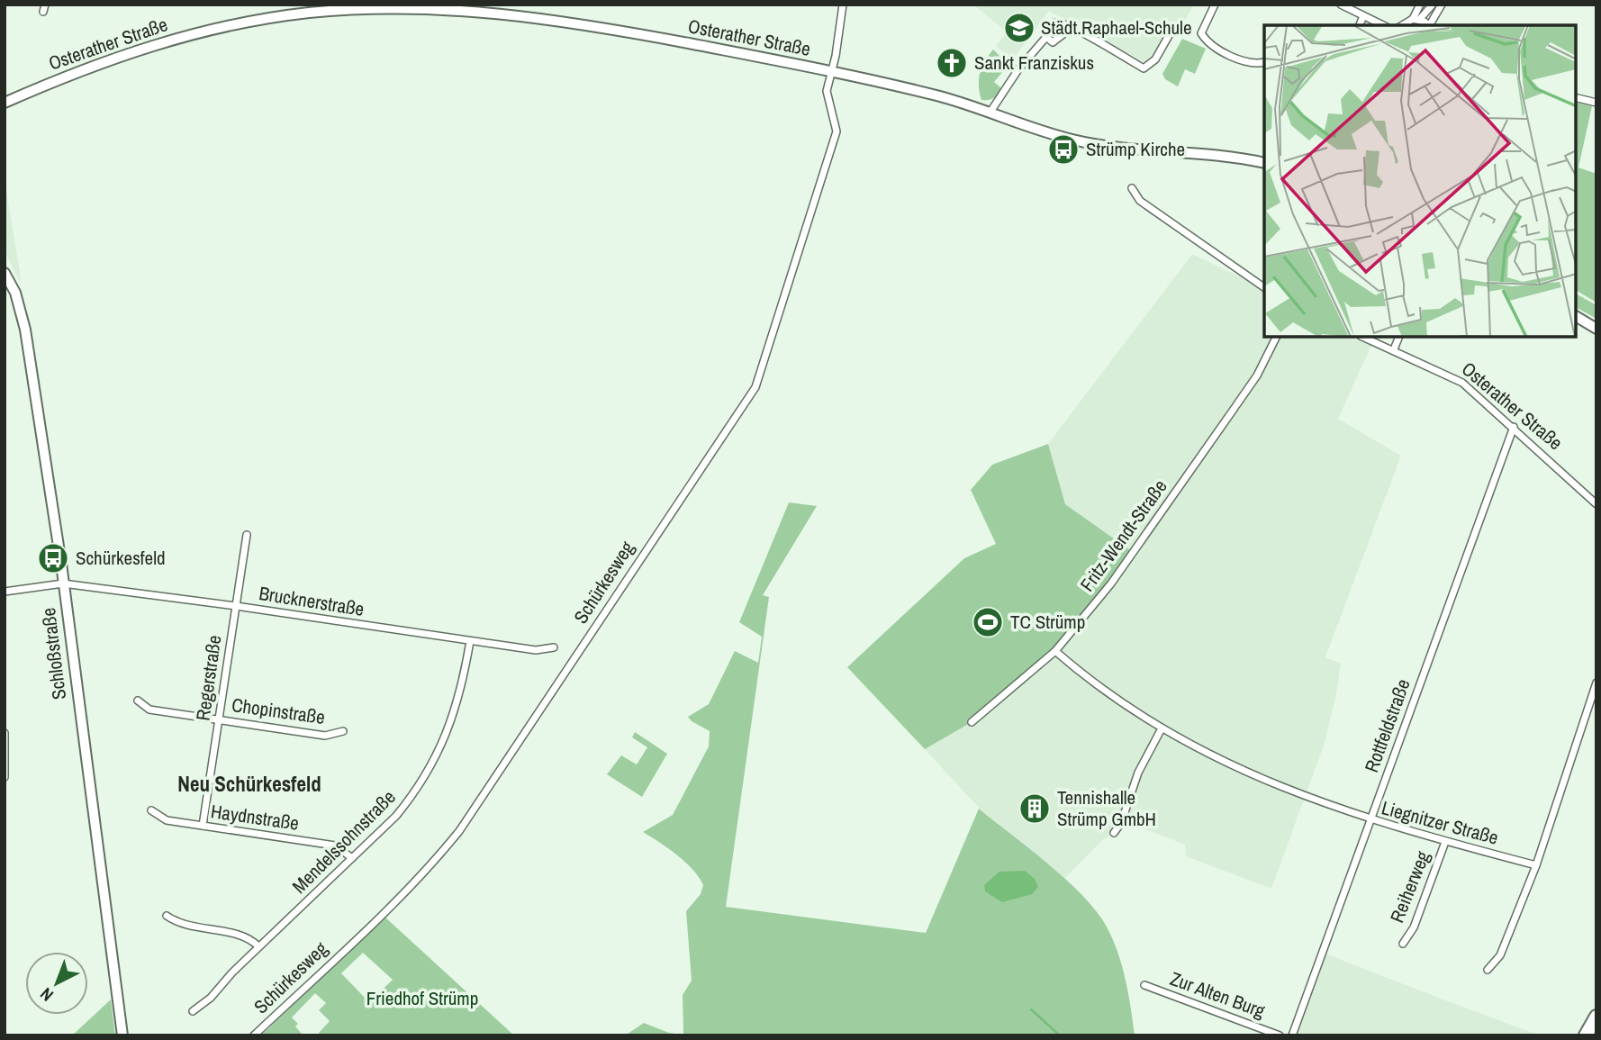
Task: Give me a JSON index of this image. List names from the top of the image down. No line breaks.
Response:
{"streets":{"main road":["Osterather Straße","Schloßstraße"],"street":["Fritz-Wendt-Straße","Schürkesweg","Brucknerstraße","Regerstraße","Chopinstraße","Rottfeldstraße","Haydnstraße","Liegnitzer Straße","Mendelssohnstraße","Reiherweg","Zur Alten Burg"]},"crossings":[["Osterather Straße","Schürkesweg"],["Osterather Straße","Rottfeldstraße"],["Fritz-Wendt-Straße","Liegnitzer Straße"],["Brucknerstraße","Schloßstraße"],["Brucknerstraße","Regerstraße"],["Brucknerstraße","Mendelssohnstraße"],["Regerstraße","Chopinstraße"],["Regerstraße","Haydnstraße"],["Rottfeldstraße","Liegnitzer Straße"],["Haydnstraße","Mendelssohnstraße"],["Liegnitzer Straße","Reiherweg"]],"districts":["Neu Schürkesfeld"],"parks":["Friedhof Strümp"],"places":{"school or university":["Städt.Raphael-Schule"],"church":["Sankt Franziskus"],"bus stop":["Strümp Kirche","Schürkesfeld"],"sports":["TC Strümp"],"building":["Tennishalle Strümp GmbH"]},"north":"bottom left"}
